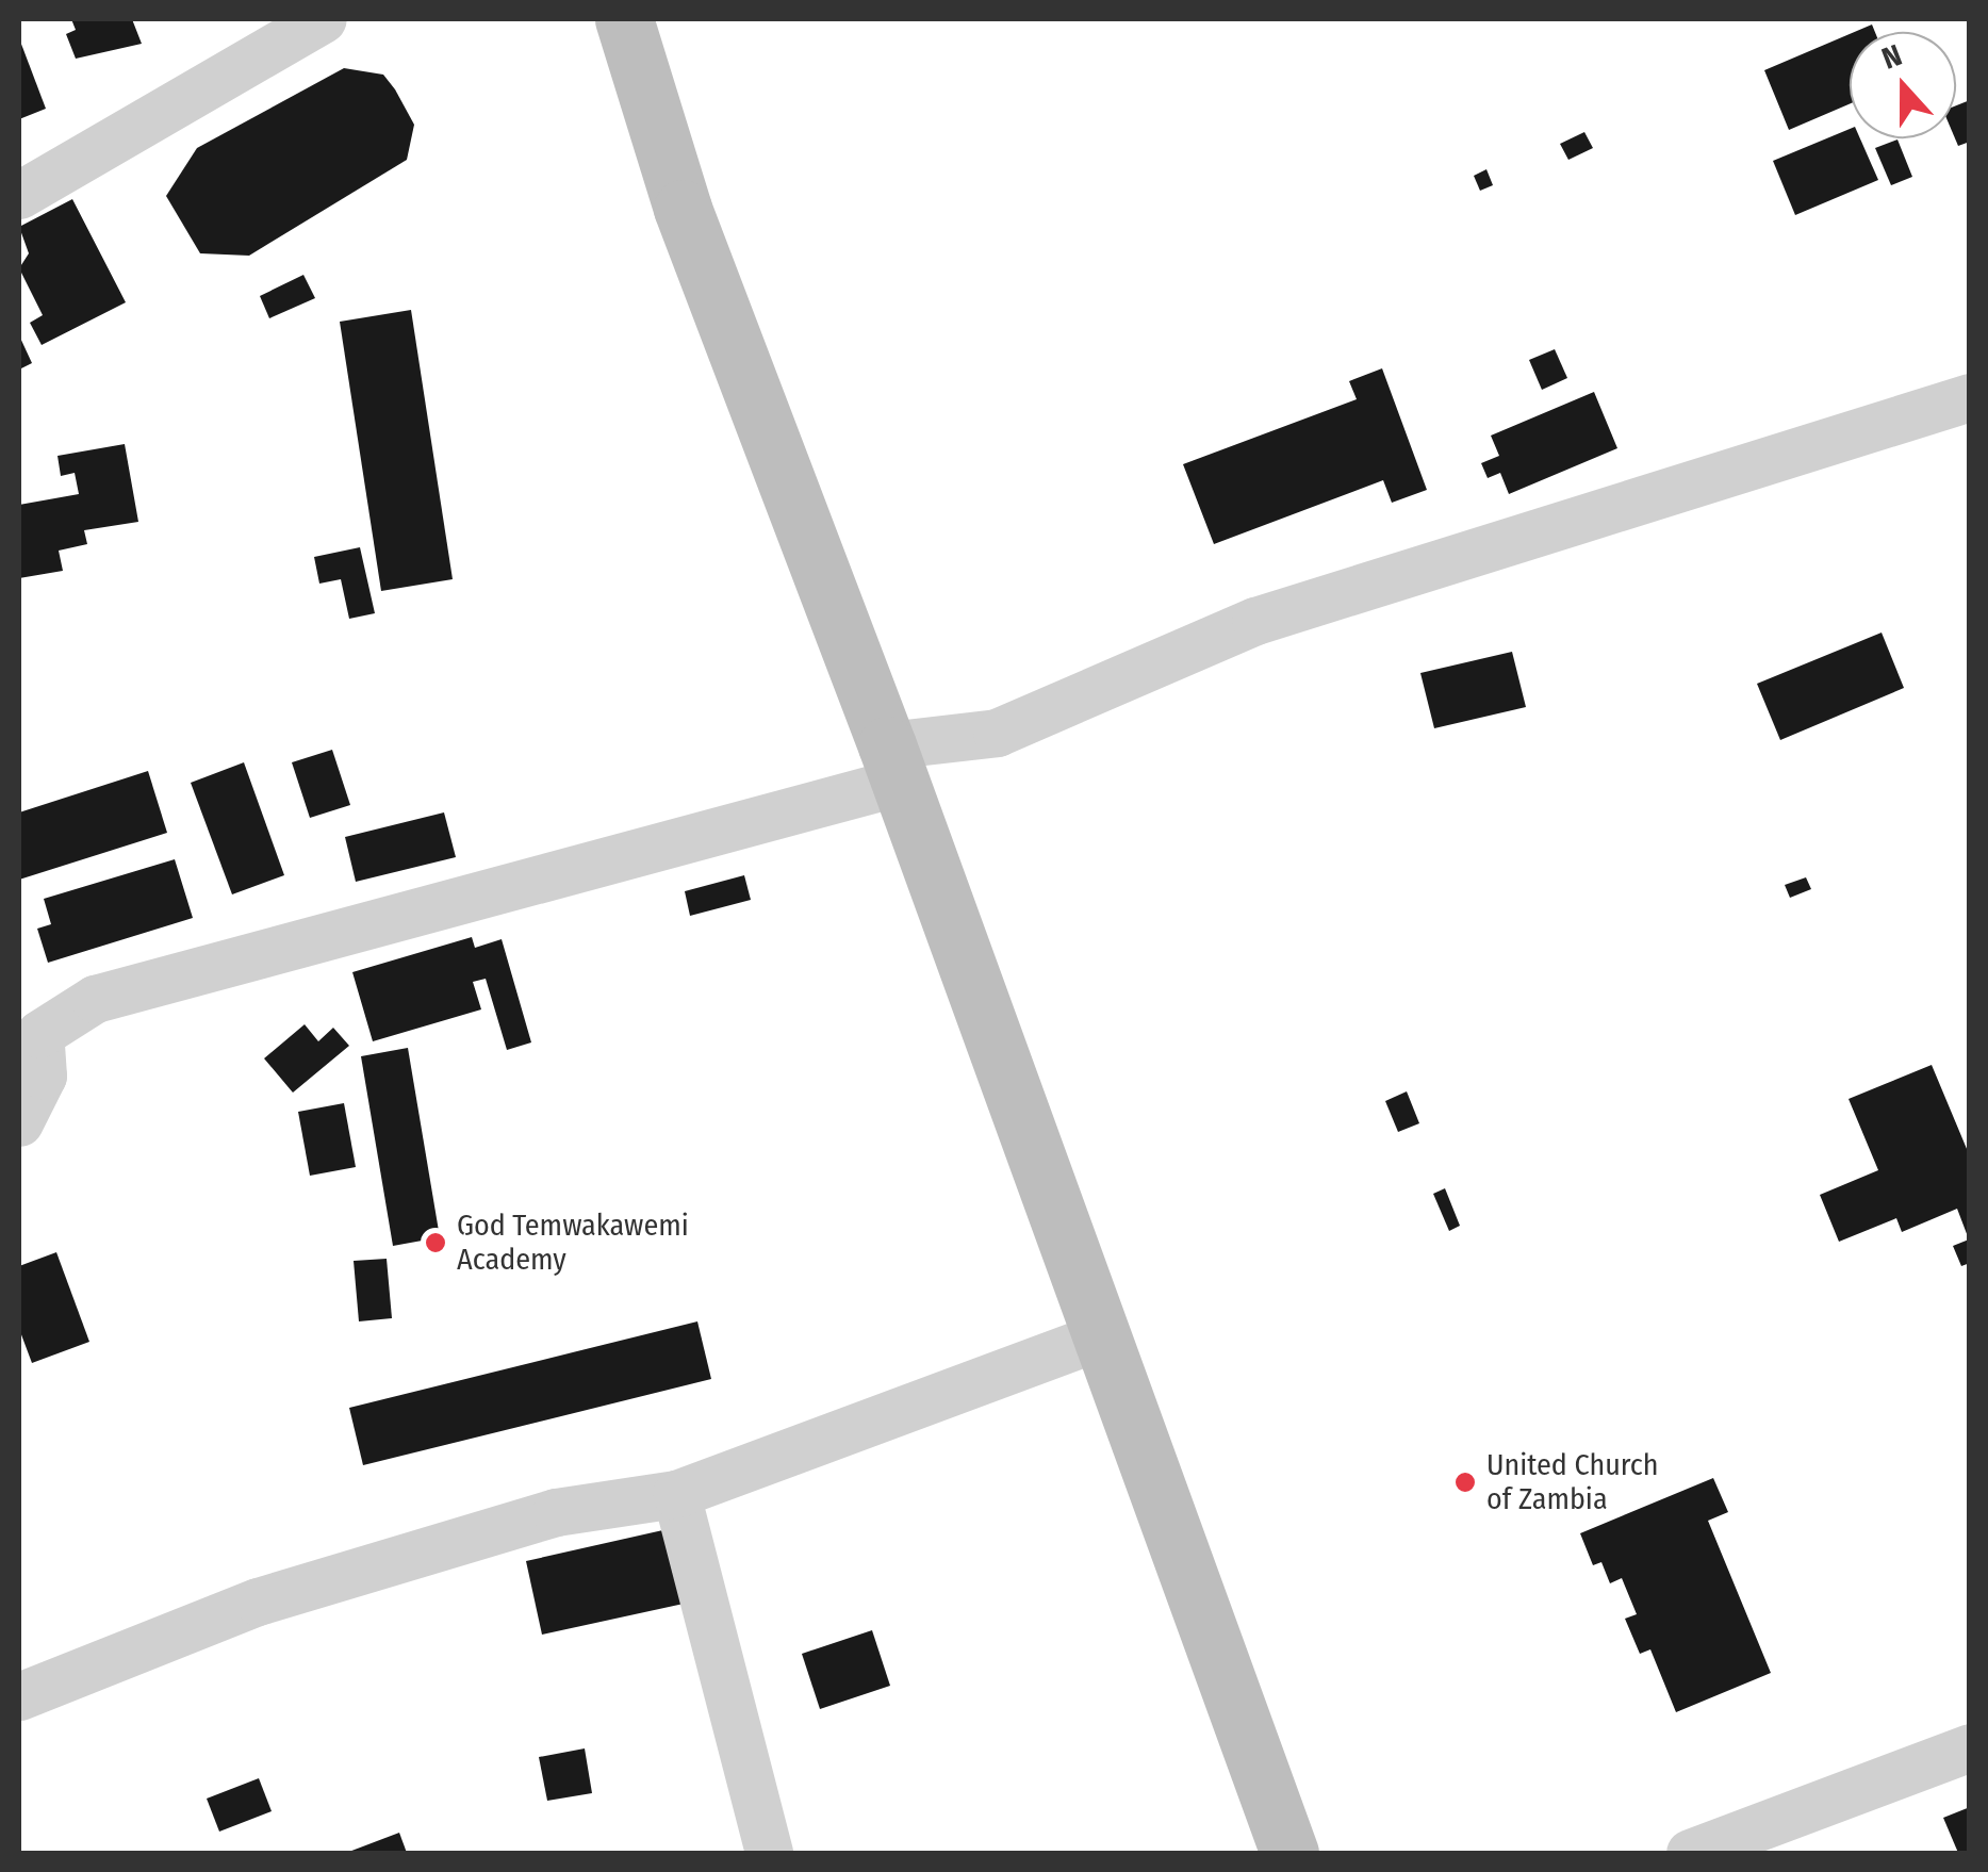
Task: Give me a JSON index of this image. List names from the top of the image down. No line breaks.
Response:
{"places":["God Temwakawemi Academy","United Church of Zambia"],"north":"top"}
